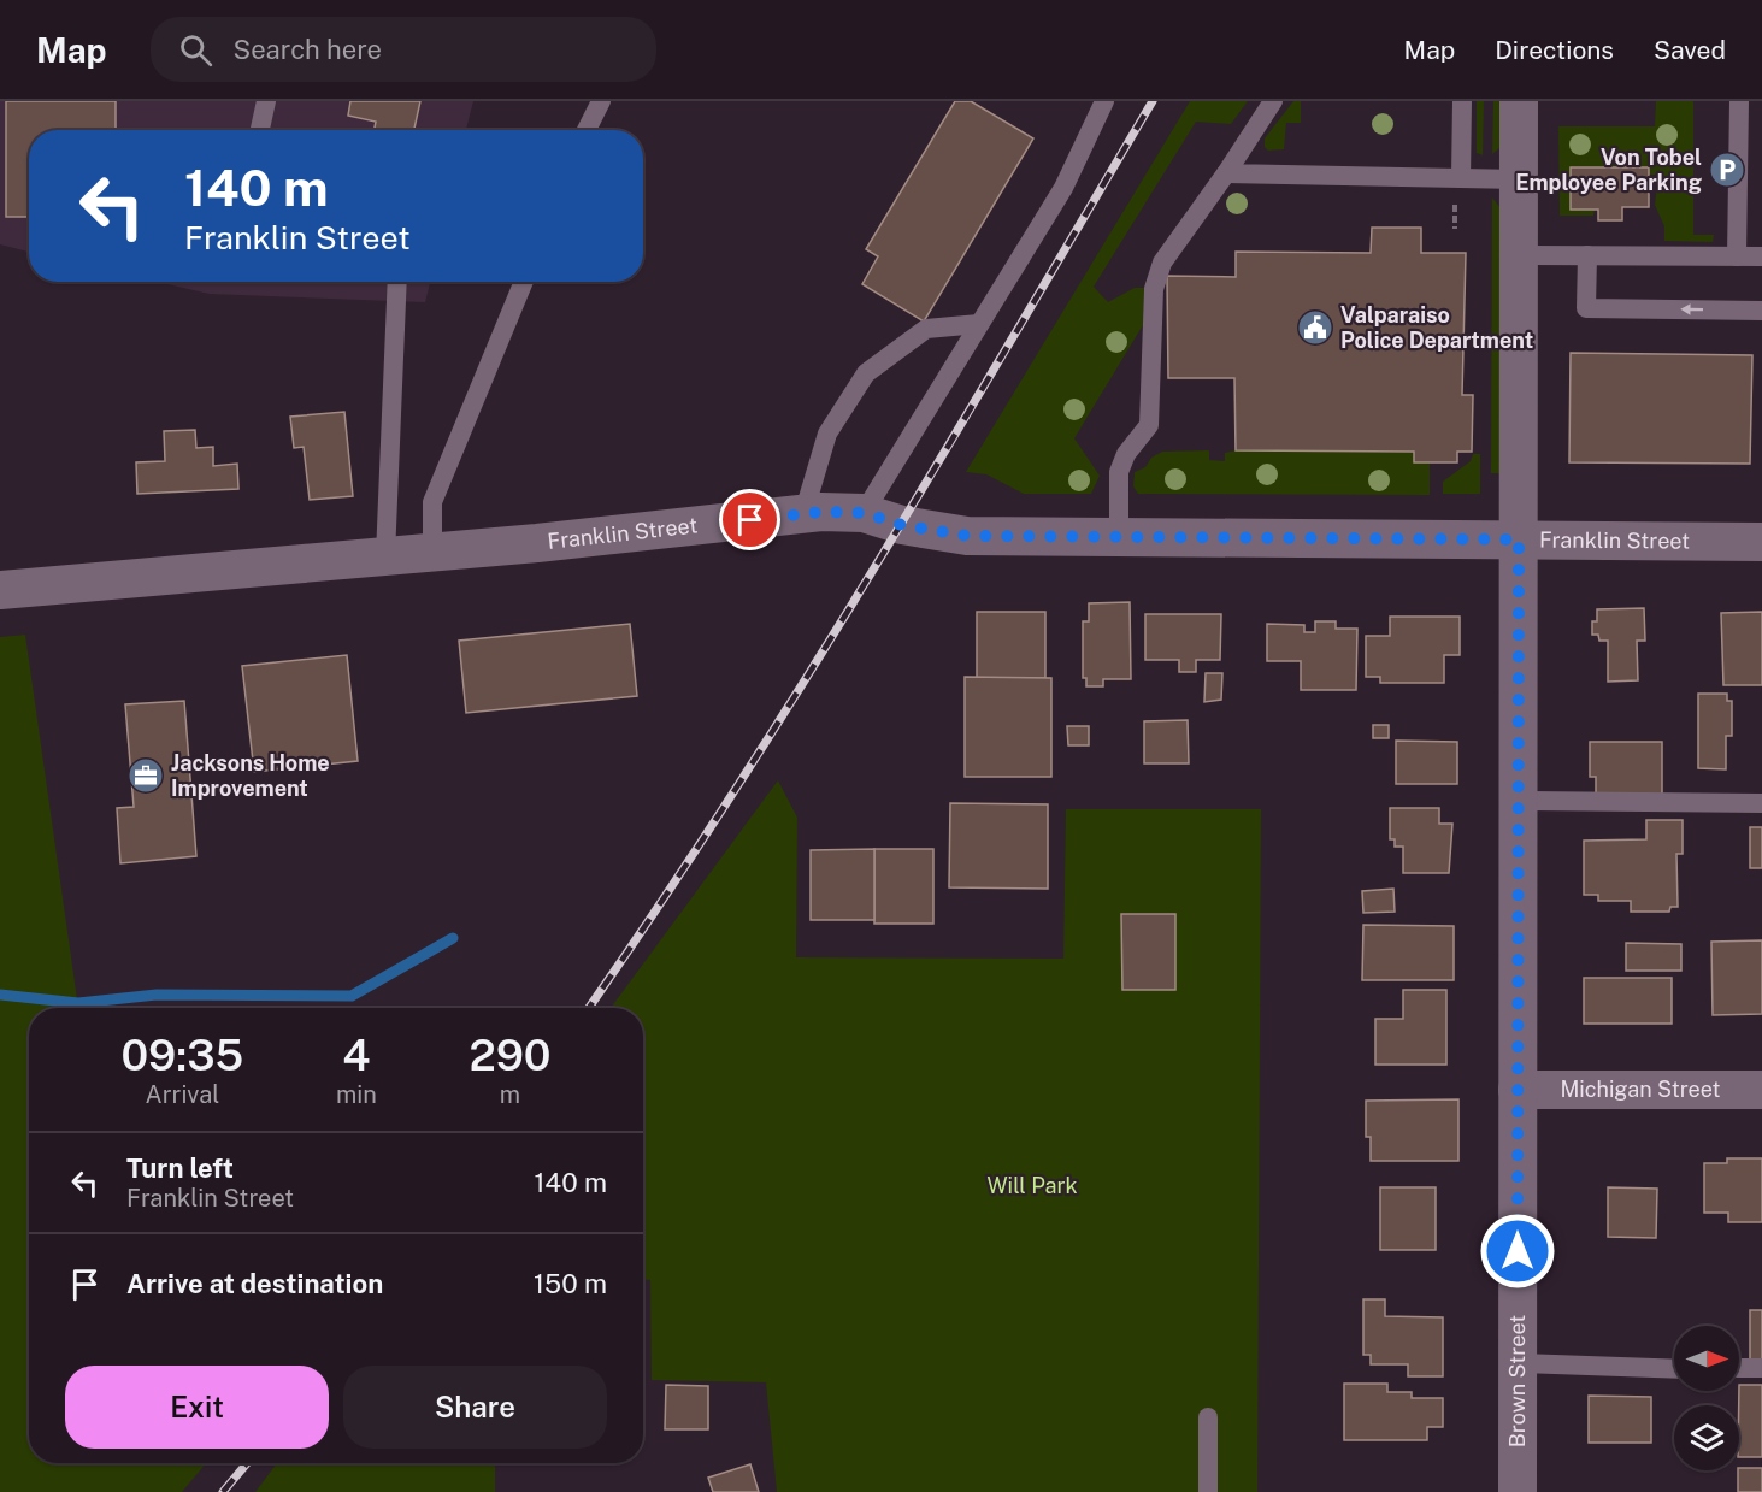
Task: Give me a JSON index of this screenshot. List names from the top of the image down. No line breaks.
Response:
{"streets":{"street":["Franklin Street","Michigan Street","Brown Street"]},"crossings":[["Franklin Street","Brown Street"],["Michigan Street","Brown Street"]],"parks":["Will Park"],"places":{"parking":["Von Tobel Employee Parking"],"public building":["Valparaiso Police Department"],"office":["Jacksons Home Improvement"]},"north":"right","page":{"header":"Map","search":"Search here","nav":["Map","Directions","Saved"],"turn":["140 m","Franklin Street"],"eta":["09:35","Arrival","4","min","290","m"],"list":[{"name":"Turn left","note":"Franklin Street","value":"140 m"},{"name":"Arrive at destination","value":"150 m"}],"buttons":["Exit","Share"]}}
